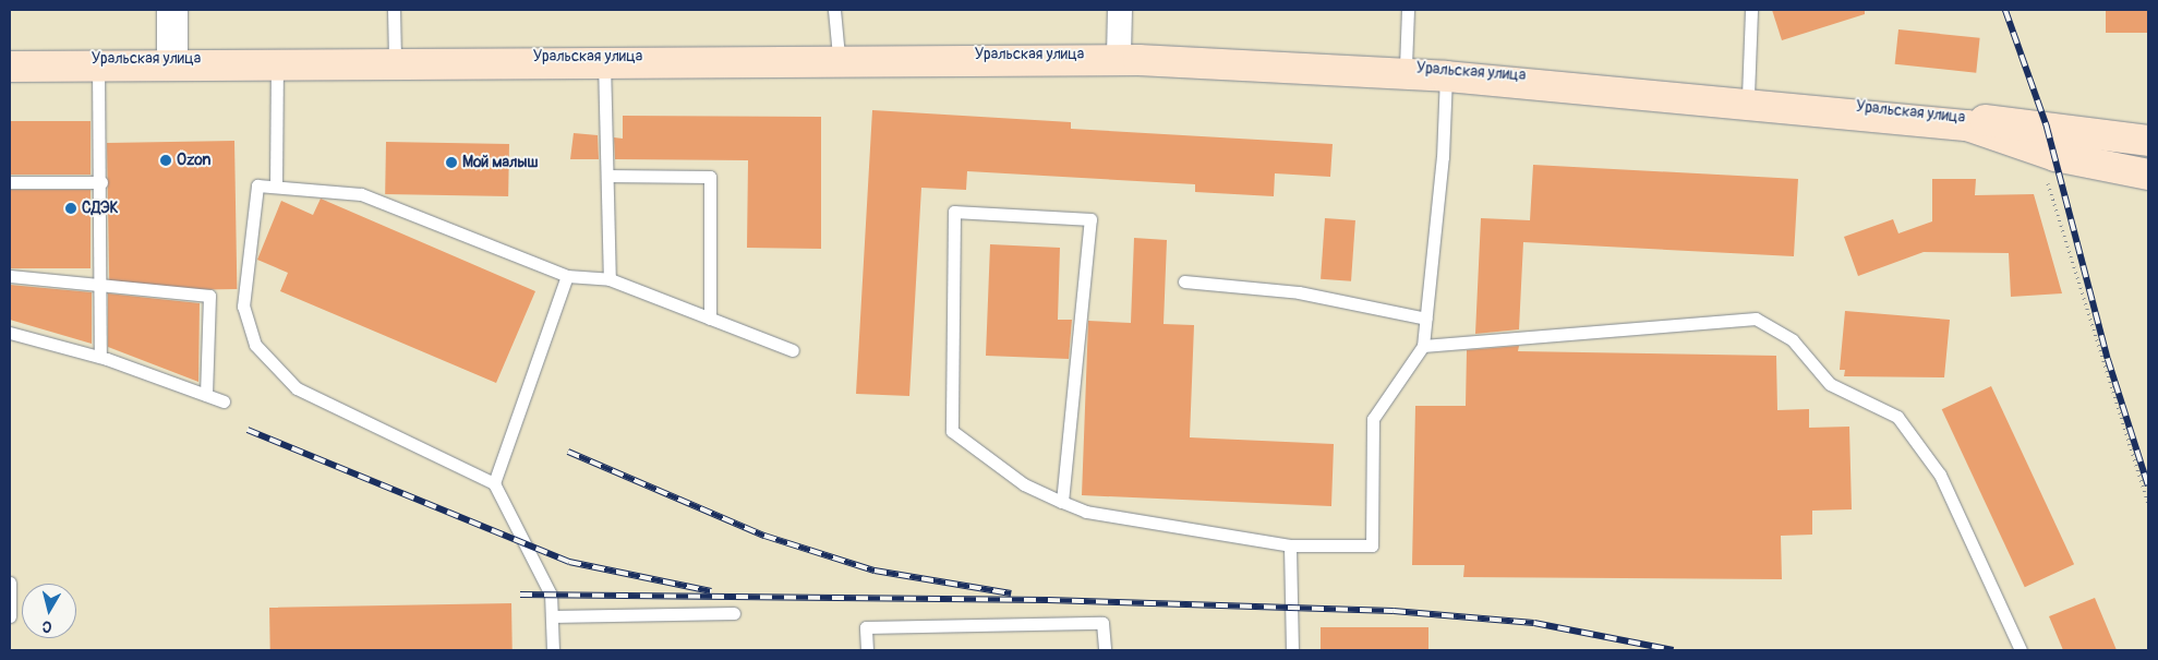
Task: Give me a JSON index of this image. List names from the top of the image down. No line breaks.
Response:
{"streets":{"main road":["Уральская улица"]},"places":["Ozon","Мой малыш","СДЭК"],"north":"bottom"}
